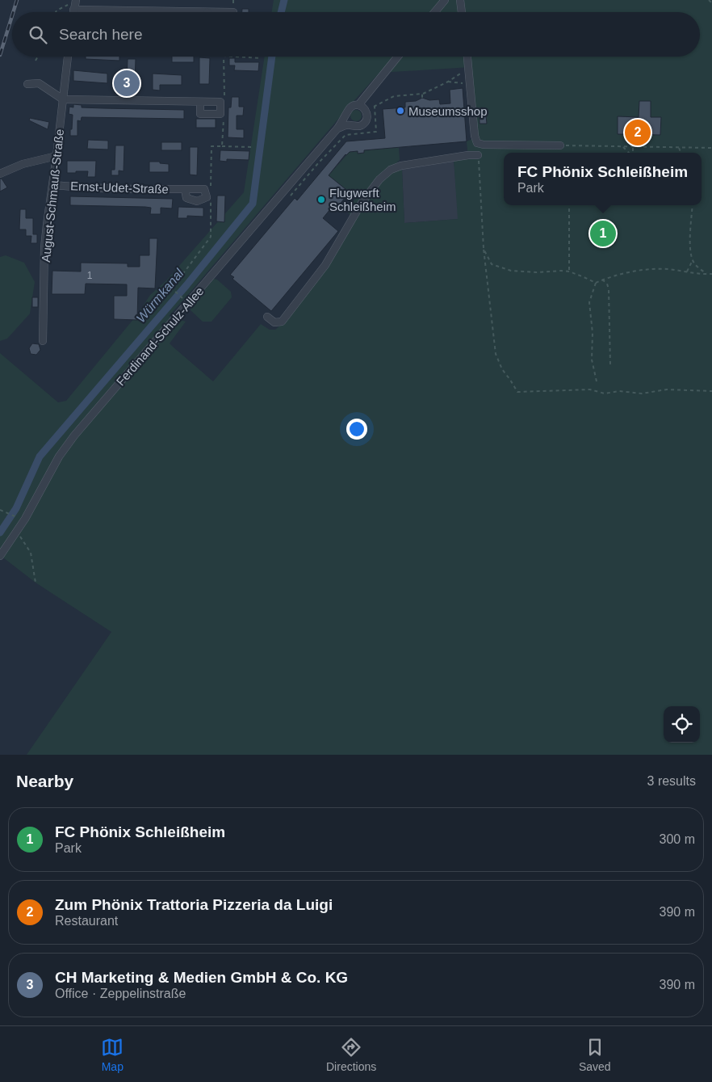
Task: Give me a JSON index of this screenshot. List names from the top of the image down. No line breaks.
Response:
{"streets":{"street":["Ernst-Udet-Straße","August-Schmauß-Straße","Ferdinand-Schulz-Allee"]},"crossings":[["Ernst-Udet-Straße","August-Schmauß-Straße"]],"water":["Würmkanal"],"places":["Museumsshop","Flugwerft Schleißheim"],"house_numbers":["1"],"page":{"search":"Search here","pins":["3","2","1"],"popup":["FC Phönix Schleißheim","Park"],"heading":["Nearby","3 results"],"list":[{"mark":"1","name":"FC Phönix Schleißheim","note":"Park","value":"300 m"},{"mark":"2","name":"Zum Phönix Trattoria Pizzeria da Luigi","note":"Restaurant","value":"390 m"},{"mark":"3","name":"CH Marketing & Medien GmbH & Co. KG","note":"Office · Zeppelinstraße","value":"390 m"}],"nav":["Map","Directions","Saved"]}}
